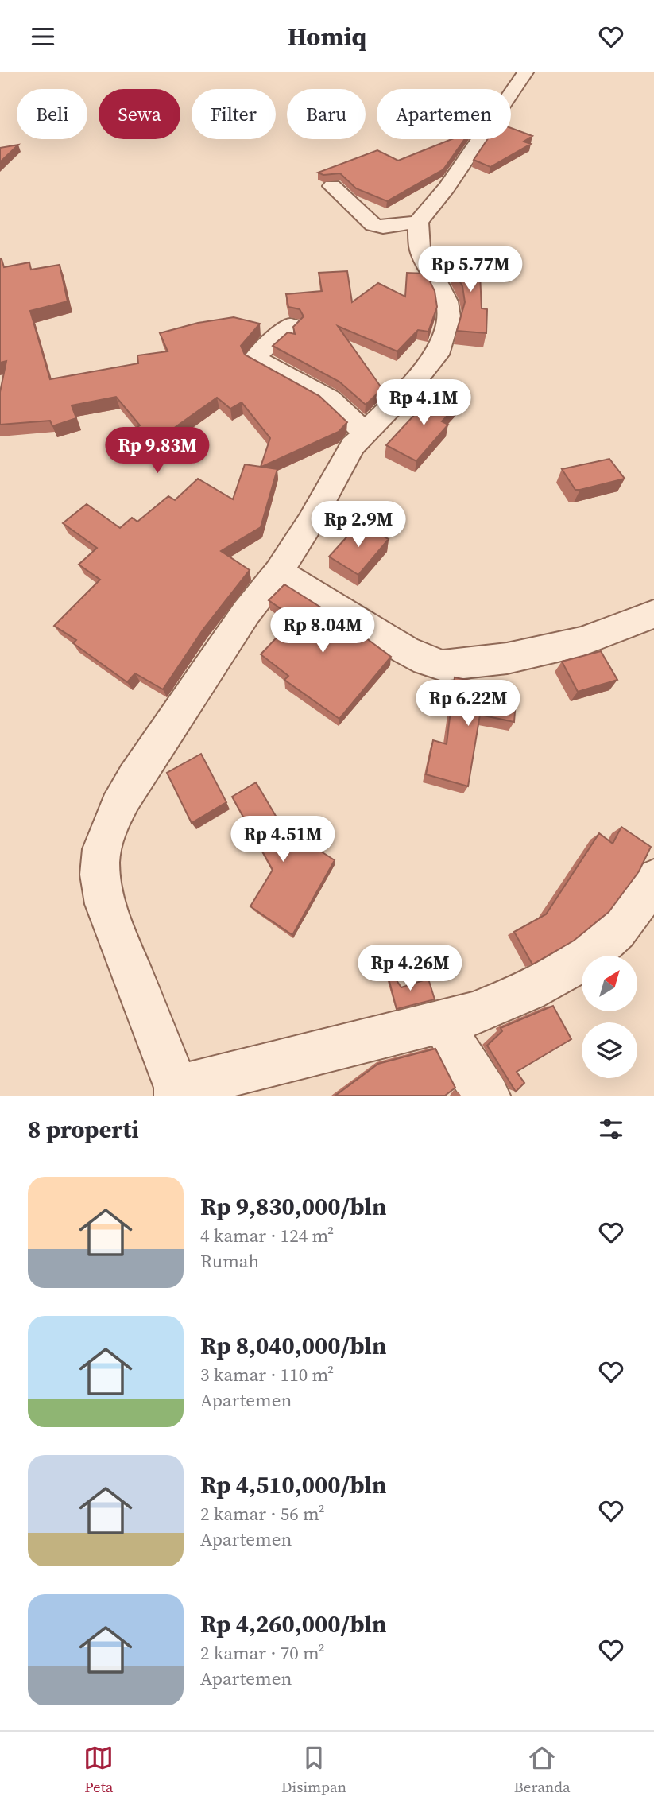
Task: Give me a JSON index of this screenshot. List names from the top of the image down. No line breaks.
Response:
{"north":"top right","page":{"header":"Homiq","chip":["Beli","Sewa","Filter","Baru","Apartemen"],"price":["Rp 5.77M","Rp 4.1M","Rp 9.83M","Rp 2.9M","Rp 8.04M","Rp 6.22M","Rp 4.51M","Rp 4.26M"],"heading":"8 properti","list":[{"name":"Rp 9,830,000/bln","note":"4 kamar · 124 m² · Rumah"},{"name":"Rp 8,040,000/bln","note":"3 kamar · 110 m² · Apartemen"},{"name":"Rp 4,510,000/bln","note":"2 kamar · 56 m² · Apartemen"},{"name":"Rp 4,260,000/bln","note":"2 kamar · 70 m² · Apartemen"}],"tabs":["Peta","Disimpan","Beranda"]}}
